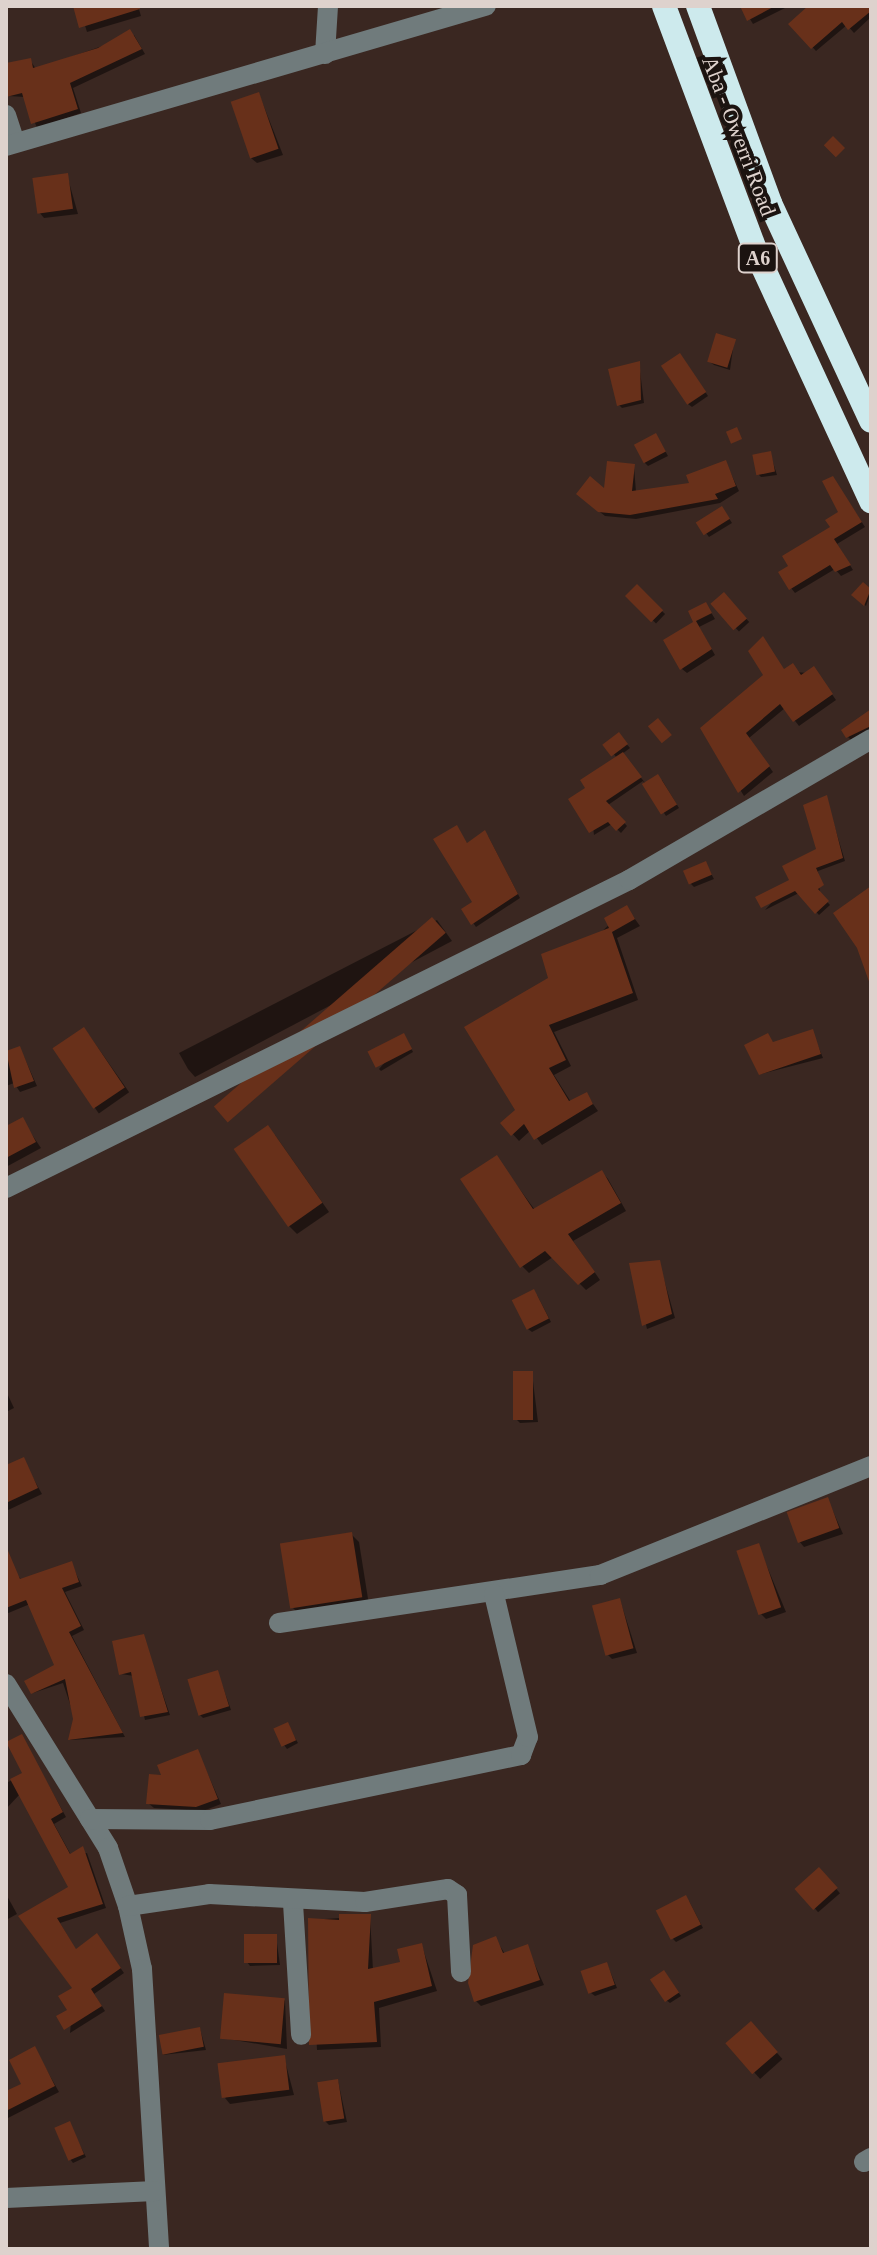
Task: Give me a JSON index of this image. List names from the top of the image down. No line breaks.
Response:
{"streets":{"highway":["Aba - Owerri Road","A6"]}}
